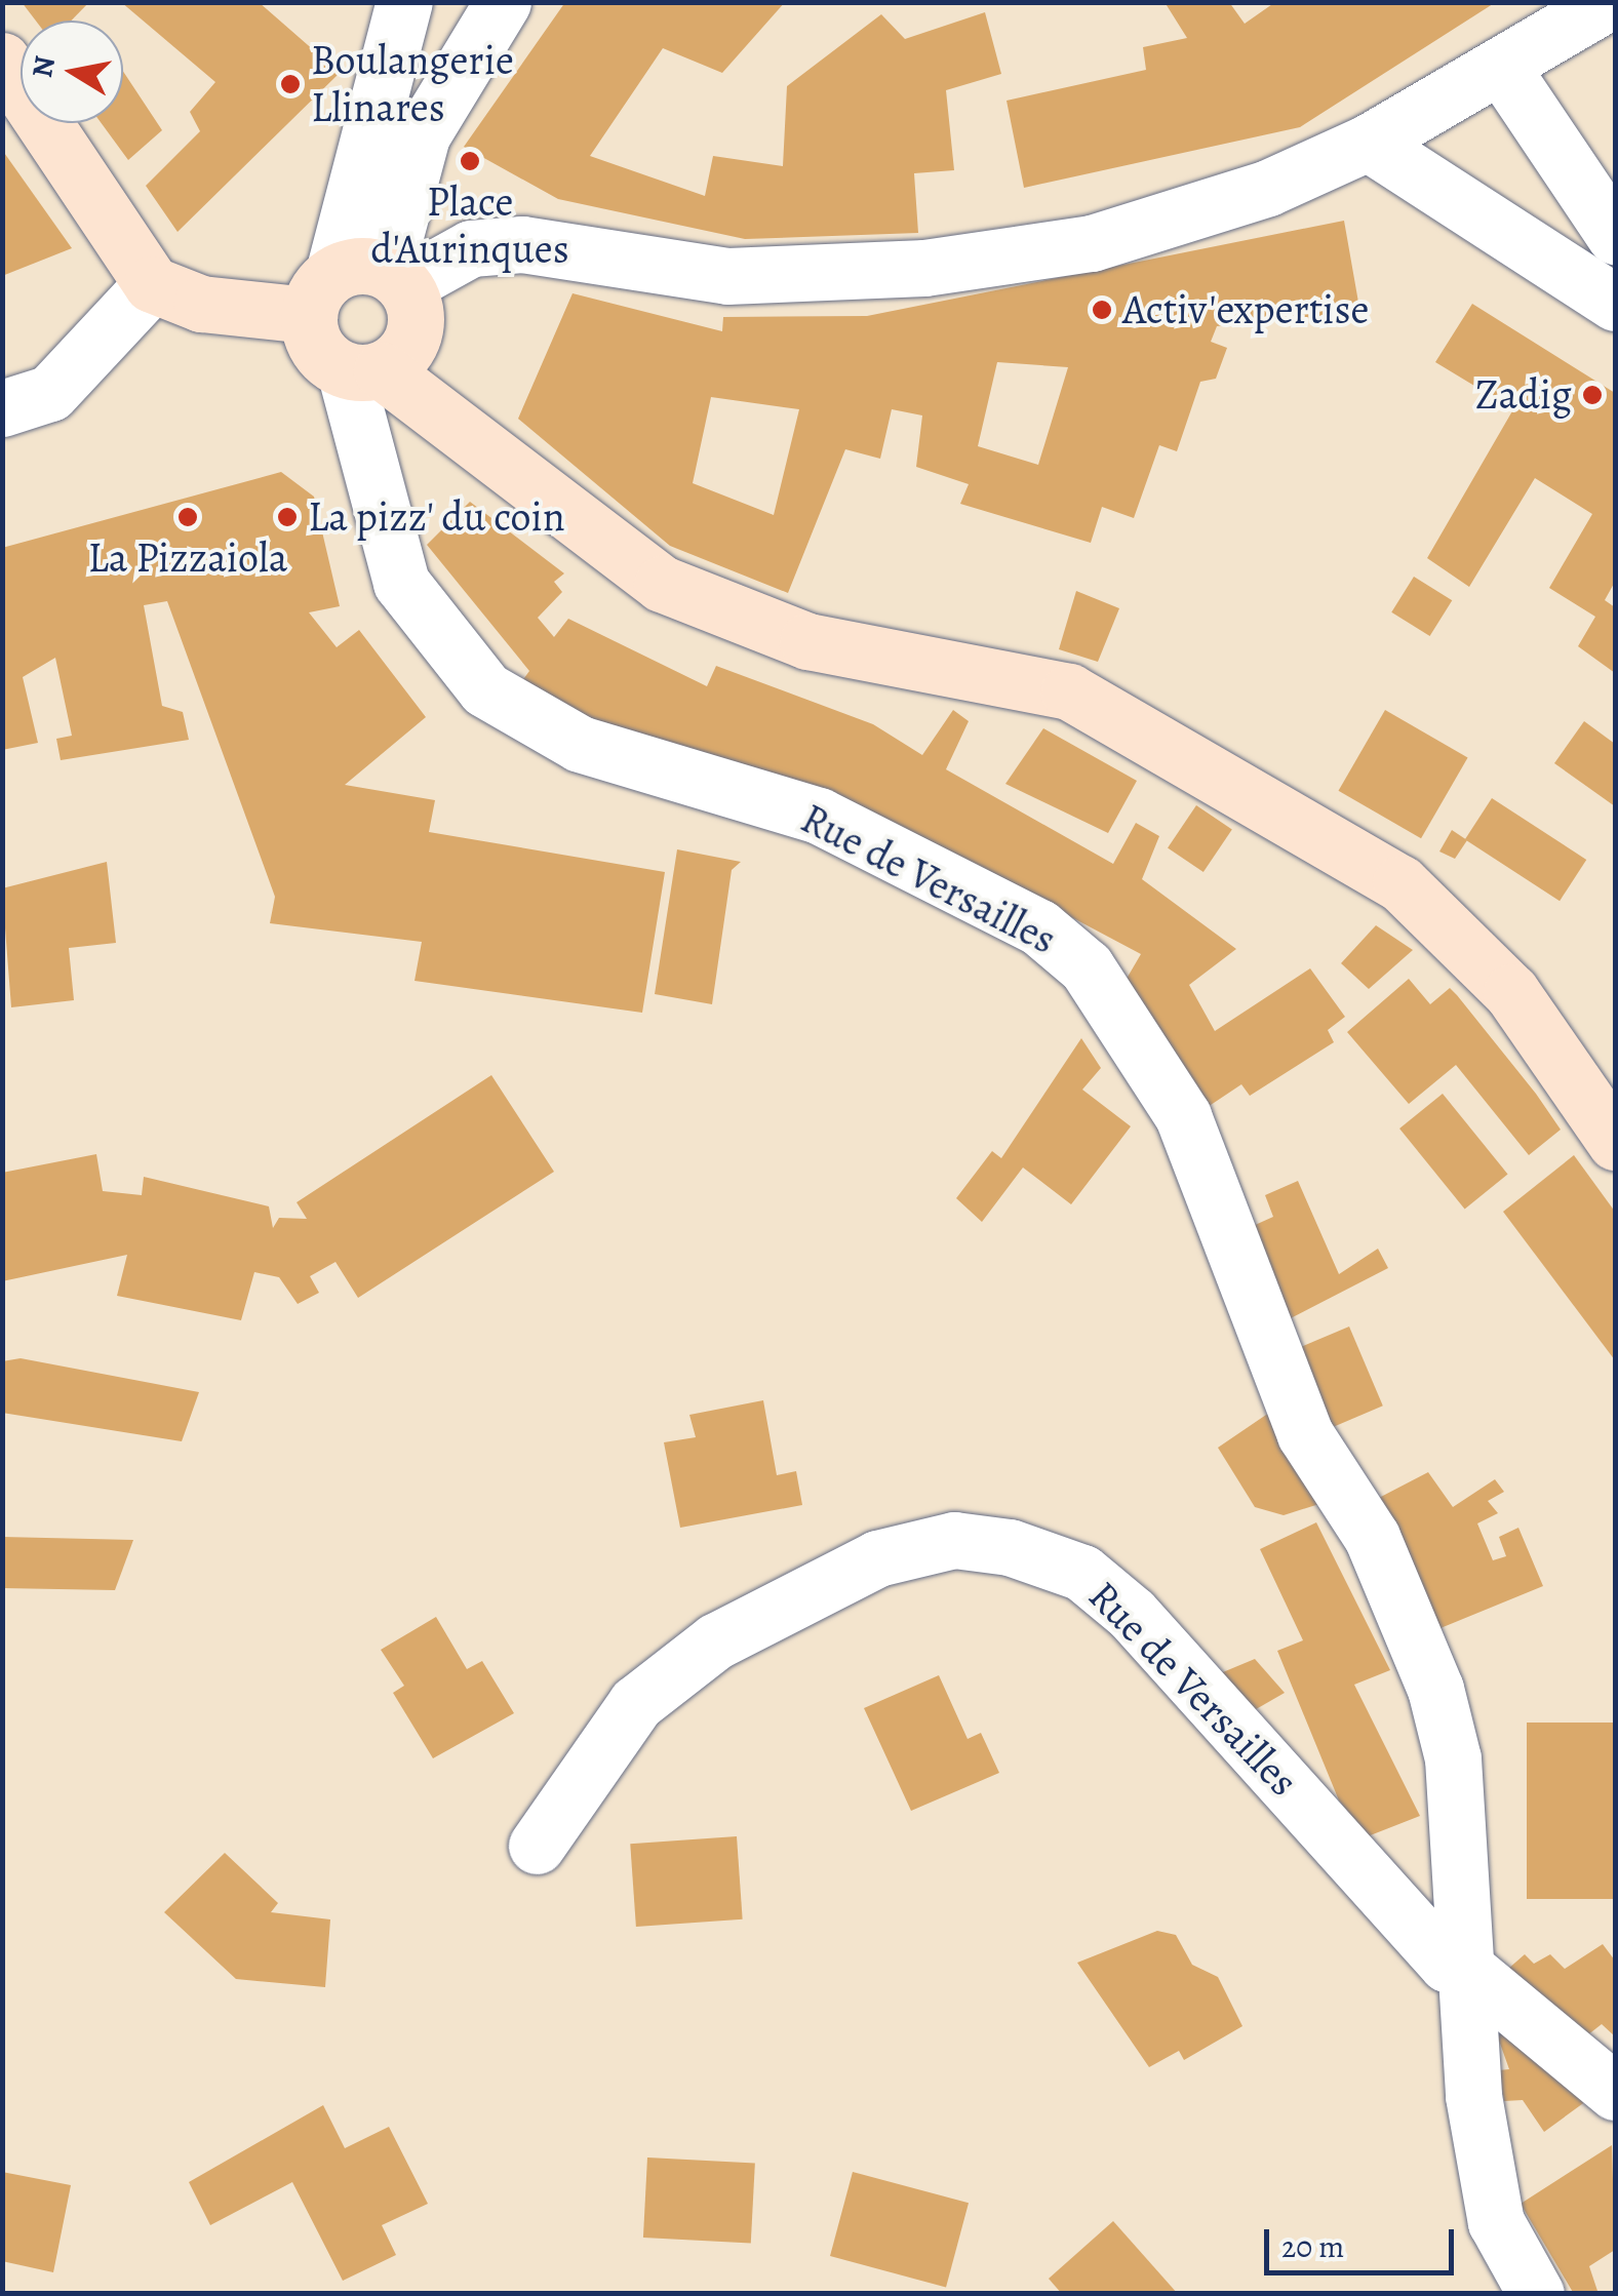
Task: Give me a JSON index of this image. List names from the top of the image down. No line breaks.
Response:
{"streets":{"street":["Rue de Versailles"]},"places":["Boulangerie Llinares","Place d'Aurinques","Activ'expertise","Zadig","La Pizzaiola","La pizz' du coin"],"scale_bar":"20 m","north":"left"}
